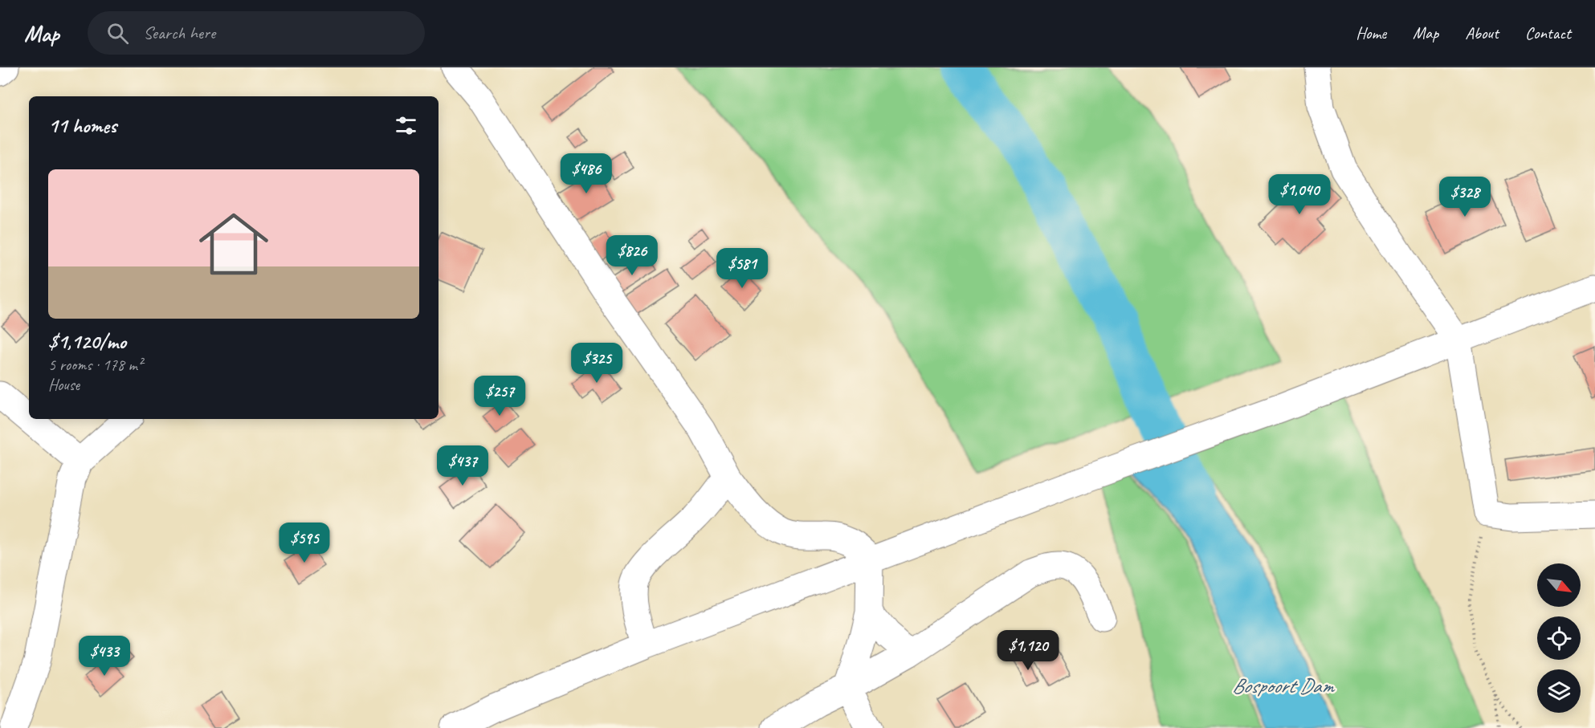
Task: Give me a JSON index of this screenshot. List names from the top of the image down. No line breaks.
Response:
{"water":["Bospoort Dam"],"north":"bottom right","page":{"header":"Map","search":"Search here","nav":["Home","Map","About","Contact"],"heading":"11 homes","price":["$486","$1,040","$328","$826","$581","$325","$257","$437","$595","$1,120","$433"],"list":[{"name":"$1,120/mo","note":"5 rooms · 178 m² · House"}]}}
